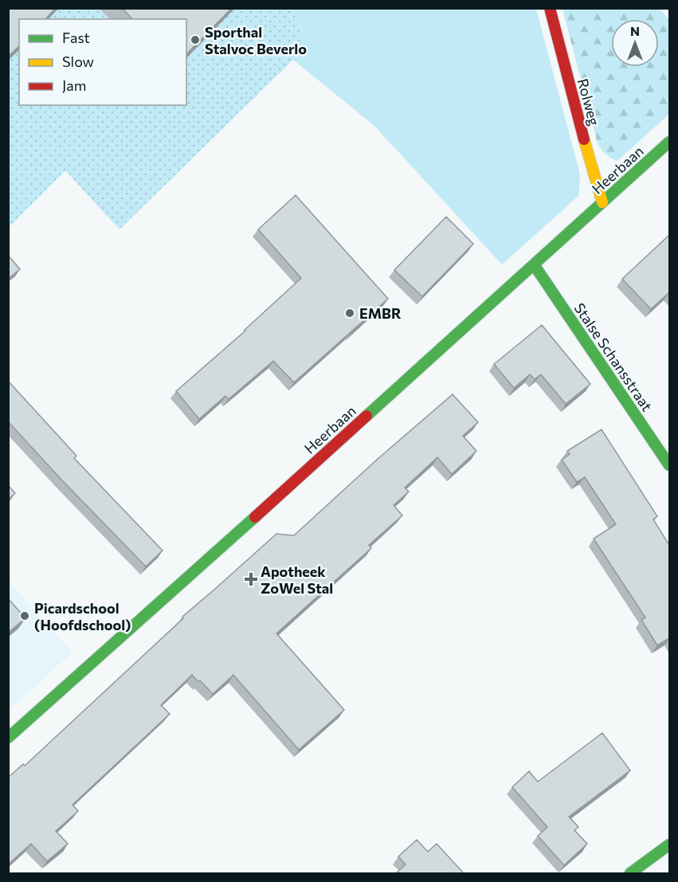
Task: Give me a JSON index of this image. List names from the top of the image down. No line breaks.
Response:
{"streets":{"street":["Rolweg","Heerbaan","Stalse Schansstraat"]},"crossings":[["Rolweg","Heerbaan"],["Heerbaan","Stalse Schansstraat"]],"places":{"other":["Sporthal Stalvoc Beverlo","EMBR","Picardschool (Hoofdschool)"],"health":["Apotheek ZoWel Stal"]},"legend":["Fast","Slow","Jam"],"north":"top"}
